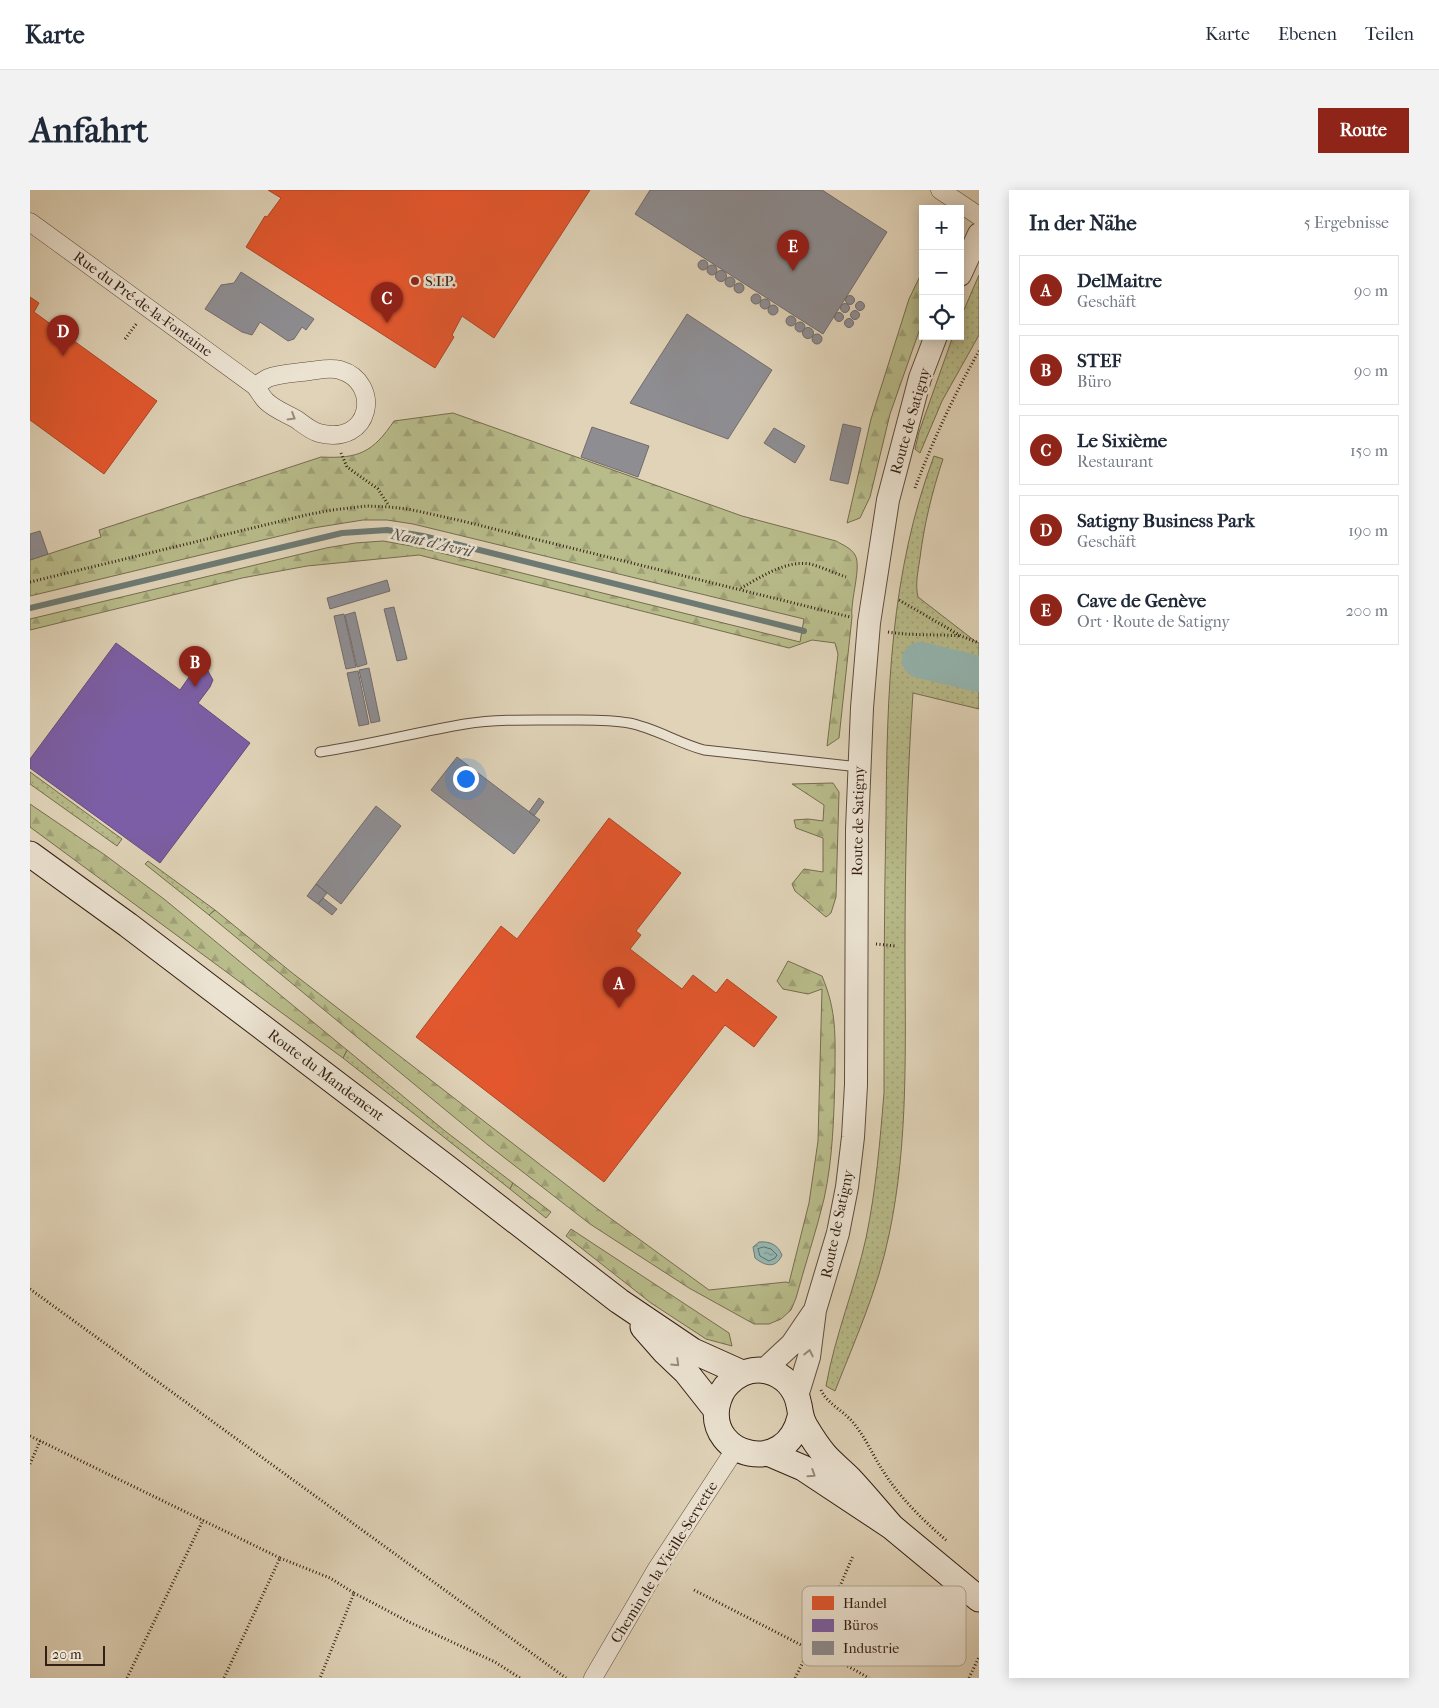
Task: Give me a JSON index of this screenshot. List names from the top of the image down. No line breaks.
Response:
{"streets":{"main road":["Route du Mandement"],"street":["Rue du Pré-de-la-Fontaine","Route de Satigny","Chemin de la Vieille-Servette"]},"crossings":[["Route de Satigny","Route du Mandement"],["Route de Satigny","Chemin de la Vieille-Servette"],["Route du Mandement","Chemin de la Vieille-Servette"]],"water":["Nant d'Avril"],"places":["S.I.P."],"legend":["Handel","Büros","Industrie"],"scale_bar":"20 m","page":{"header":"Karte","nav":["Karte","Ebenen","Teilen"],"buttons":"Route","title":"Anfahrt","heading":["In der Nähe","5 Ergebnisse"],"map_buttons":["+","−"],"pins":["E","C","D","B","A"],"list":[{"mark":"A","name":"DelMaitre","note":"Geschäft","value":"90 m"},{"mark":"B","name":"STEF","note":"Büro","value":"90 m"},{"mark":"C","name":"Le Sixième","note":"Restaurant","value":"150 m"},{"mark":"D","name":"Satigny Business Park","note":"Geschäft","value":"190 m"},{"mark":"E","name":"Cave de Genève","note":"Ort · Route de Satigny","value":"200 m"}],"scale":"20 m"}}
